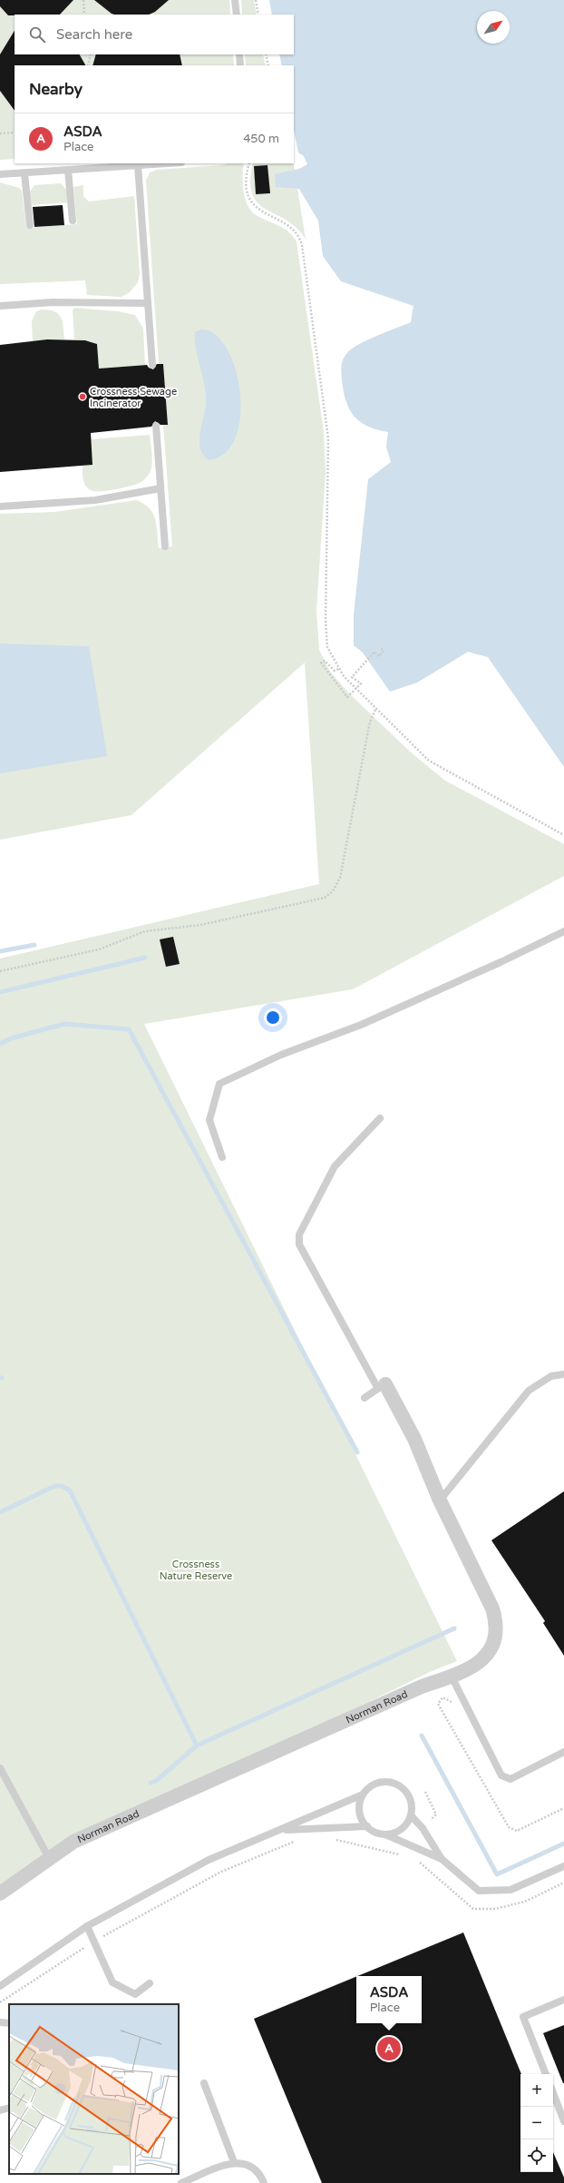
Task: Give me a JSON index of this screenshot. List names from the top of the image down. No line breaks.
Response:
{"streets":{"street":["Norman Road"]},"parks":["Crossness Nature Reserve"],"places":["Crossness Sewage Incinerator"],"north":"top right","page":{"search":"Search here","heading":"Nearby","list":[{"mark":"A","name":"ASDA","note":"Place","value":"450 m"}],"popup":["ASDA","Place"],"pins":"A","map_buttons":["+","−"]}}
